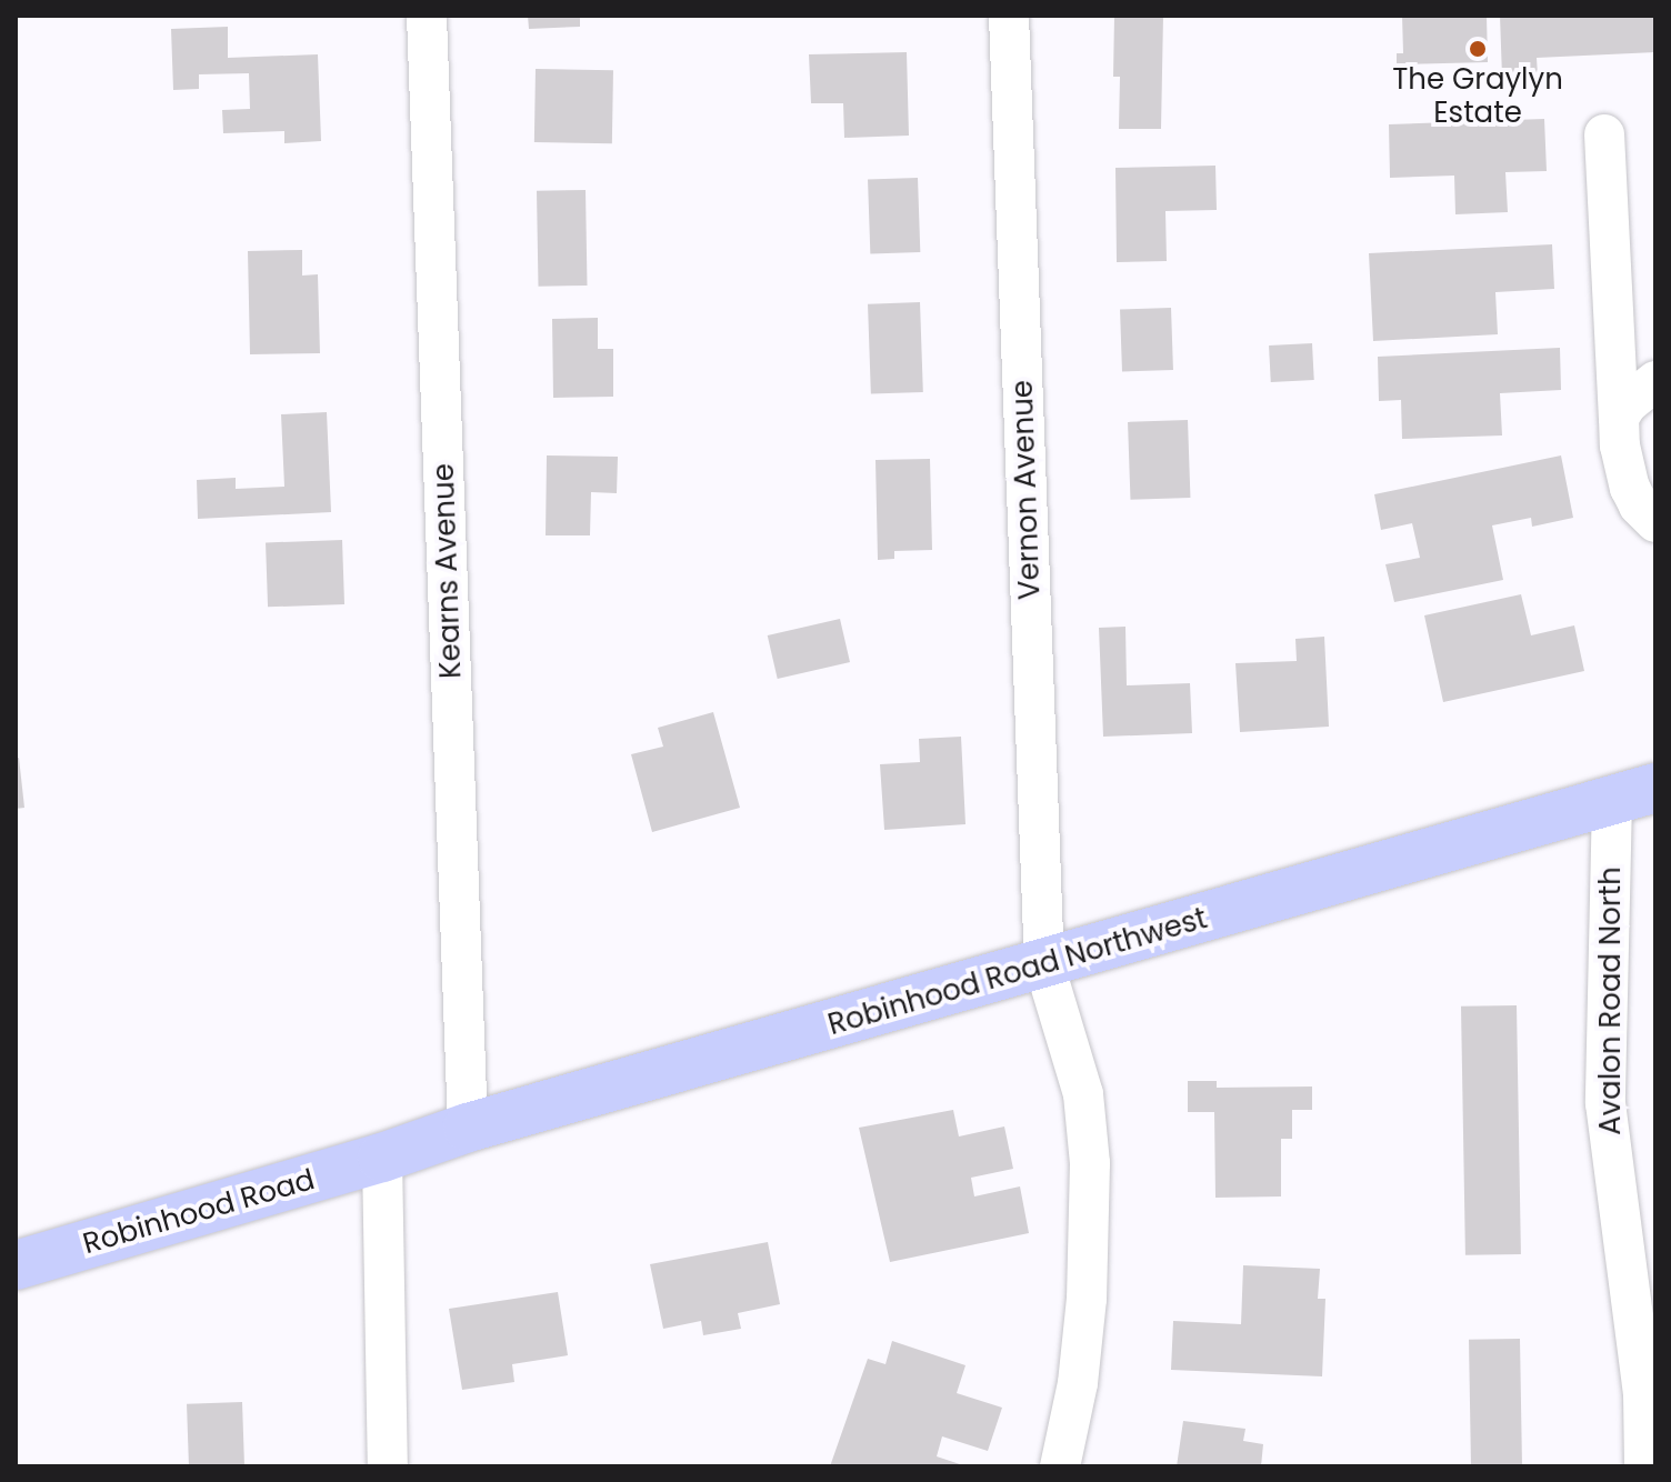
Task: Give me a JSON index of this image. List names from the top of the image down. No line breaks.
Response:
{"streets":{"main road":["Robinhood Road Northwest","Robinhood Road"],"street":["Vernon Avenue","Kearns Avenue","Avalon Road North"]},"crossings":[["Vernon Avenue","Robinhood Road Northwest"],["Kearns Avenue","Robinhood Road Northwest"],["Robinhood Road Northwest","Avalon Road North"],["Robinhood Road Northwest","Robinhood Road"]],"places":["The Graylyn Estate"]}
